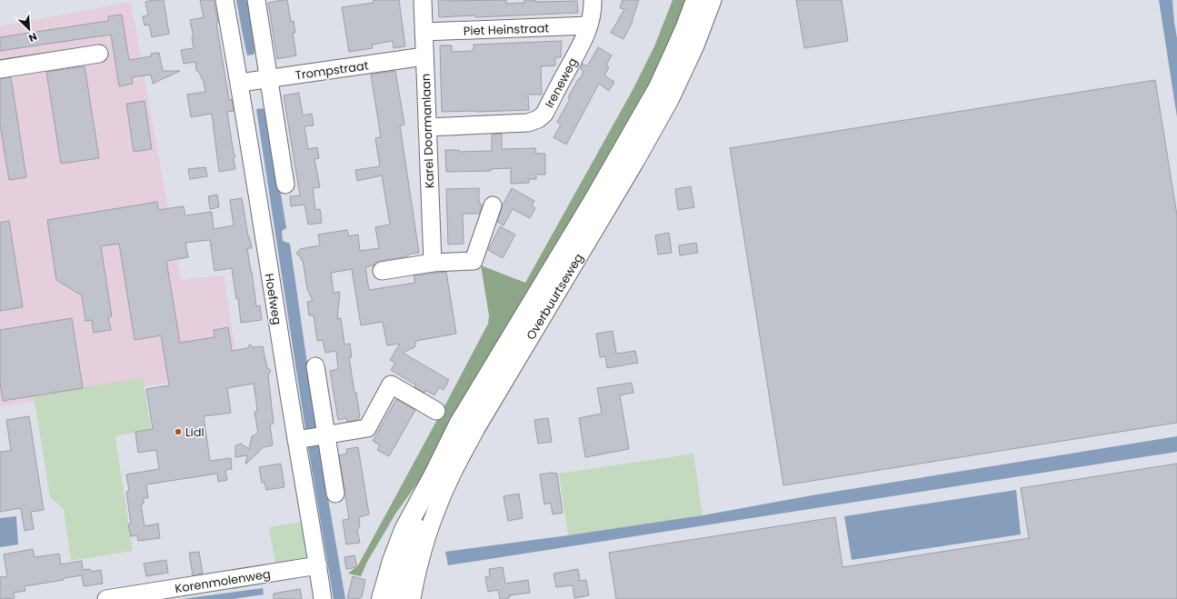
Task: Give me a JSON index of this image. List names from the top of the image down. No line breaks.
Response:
{"streets":{"main road":["Overbuurtseweg"],"street":["Piet Heinstraat","Trompstraat","Ireneweg","Karel Doormanlaan","Hoefweg","Korenmolenweg"]},"crossings":[["Piet Heinstraat","Ireneweg"],["Piet Heinstraat","Karel Doormanlaan"],["Trompstraat","Karel Doormanlaan"],["Trompstraat","Hoefweg"],["Ireneweg","Karel Doormanlaan"],["Hoefweg","Korenmolenweg"]],"places":["Lidl"],"north":"bottom right"}
